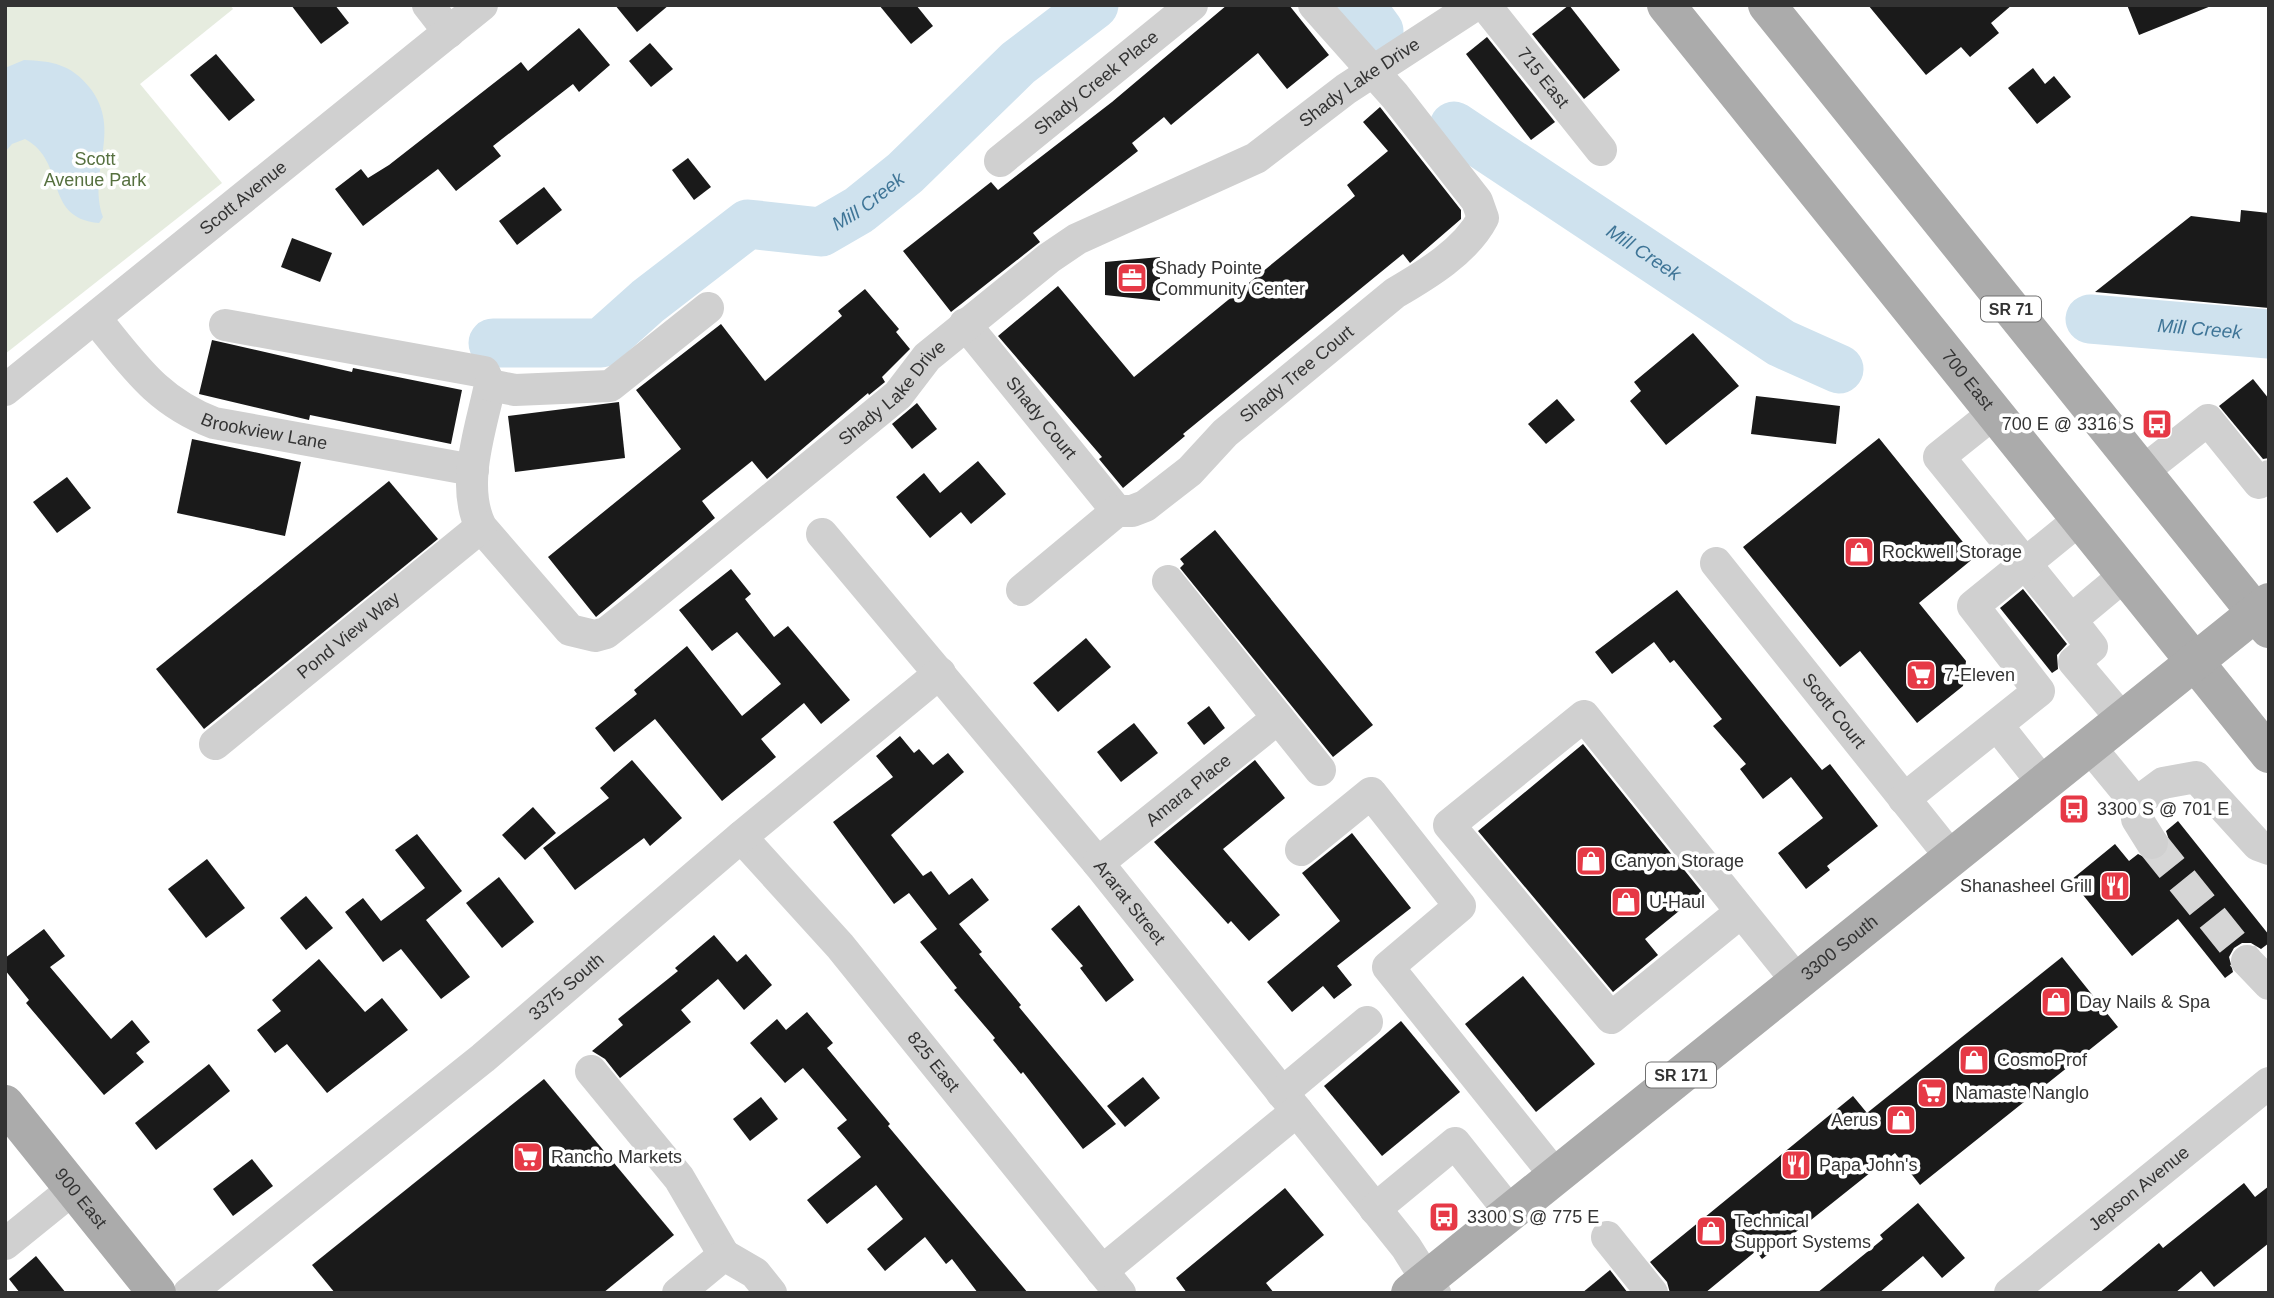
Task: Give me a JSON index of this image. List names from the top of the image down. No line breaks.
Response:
{"streets":{"main road":["SR 71","700 East","3300 South","SR 171","900 East"],"street":["715 East","Shady Creek Place","Shady Lake Drive","Scott Avenue","Shady Tree Court","Shady Court","Brookview Lane","Pond View Way","Scott Court","Amara Place","Ararat Street","3375 South","825 East","Jepson Avenue"]},"crossings":[["Shady Lake Drive","Shady Tree Court"],["Shady Lake Drive","Shady Court"],["Shady Lake Drive","Brookview Lane"],["Shady Lake Drive","Pond View Way"],["Scott Avenue","Brookview Lane"],["SR 71","3300 South"],["Shady Tree Court","Shady Court"],["700 East","3300 South"],["Scott Court","3300 South"],["Amara Place","Ararat Street"],["Ararat Street","3300 South"],["Ararat Street","3375 South"],["3375 South","825 East"]],"water":["Mill Creek"],"parks":["Scott Avenue Park"],"places":{"office":["Shady Pointe Community Center"],"bus stop":["700 E @ 3316 S","3300 S @ 701 E","3300 S @ 775 E"],"shop":["Rockwell Storage","Canyon Storage","U-Haul","Day Nails & Spa","CosmoProf","Aerus","Technical Support Systems"],"supermarket":["7-Eleven","Namaste Nanglo","Rancho Markets"],"restaurant":["Shanasheel Grill","Papa John's"]}}
